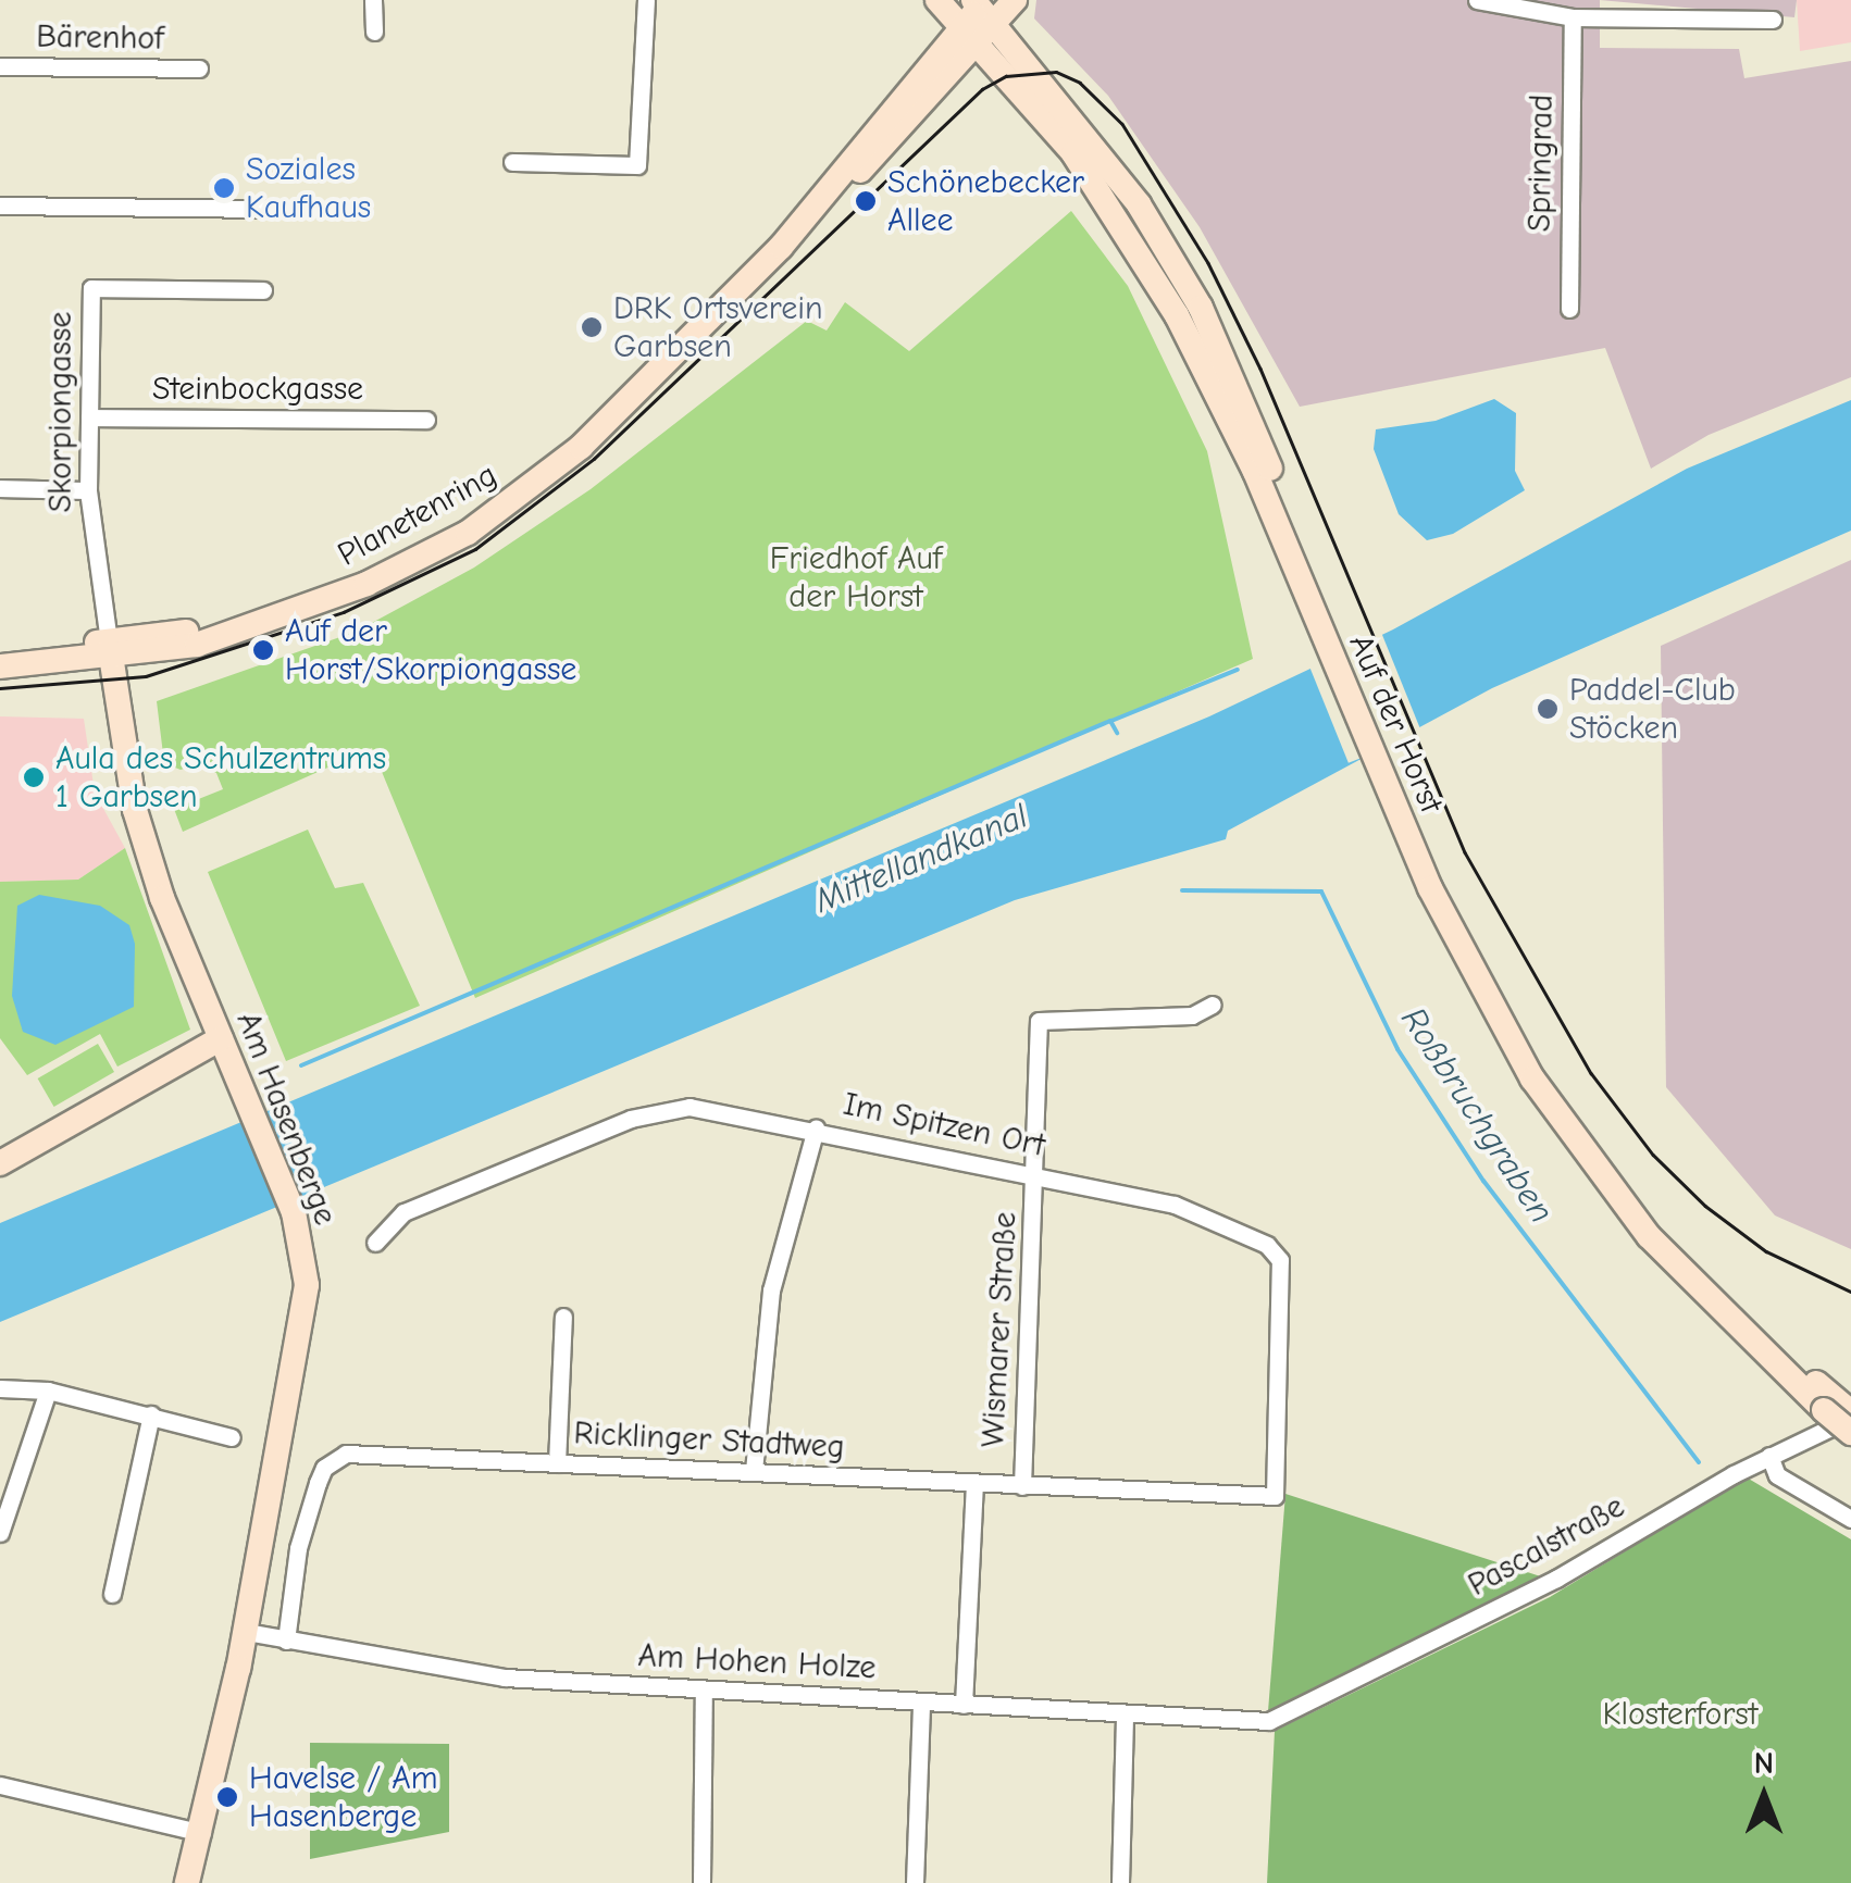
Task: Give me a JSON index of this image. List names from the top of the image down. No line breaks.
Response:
{"streets":{"street":["Bärenhof","Springrad","Steinbockgasse","Skorpiongasse","Planetenring","Auf der Horst","Am Hasenberge","Im Spitzen Ort","Wismarer Straße","Ricklinger Stadtweg","Pascalstraße","Am Hohen Holze"]},"crossings":[["Steinbockgasse","Skorpiongasse"],["Skorpiongasse","Planetenring"],["Skorpiongasse","Am Hasenberge"],["Planetenring","Auf der Horst"],["Planetenring","Am Hasenberge"],["Auf der Horst","Pascalstraße"],["Am Hasenberge","Am Hohen Holze"],["Im Spitzen Ort","Wismarer Straße"],["Im Spitzen Ort","Ricklinger Stadtweg"],["Wismarer Straße","Ricklinger Stadtweg"],["Ricklinger Stadtweg","Am Hohen Holze"],["Pascalstraße","Am Hohen Holze"]],"water":["Mittellandkanal","Roßbruchgraben"],"parks":["Friedhof Auf der Horst","Klosterforst"],"places":["Soziales Kaufhaus","Schönebecker Allee","DRK Ortsverein Garbsen","Auf der Horst/Skorpiongasse","Paddel-Club Stöcken","Aula des Schulzentrums 1 Garbsen","Havelse / Am Hasenberge"],"north":"top"}
